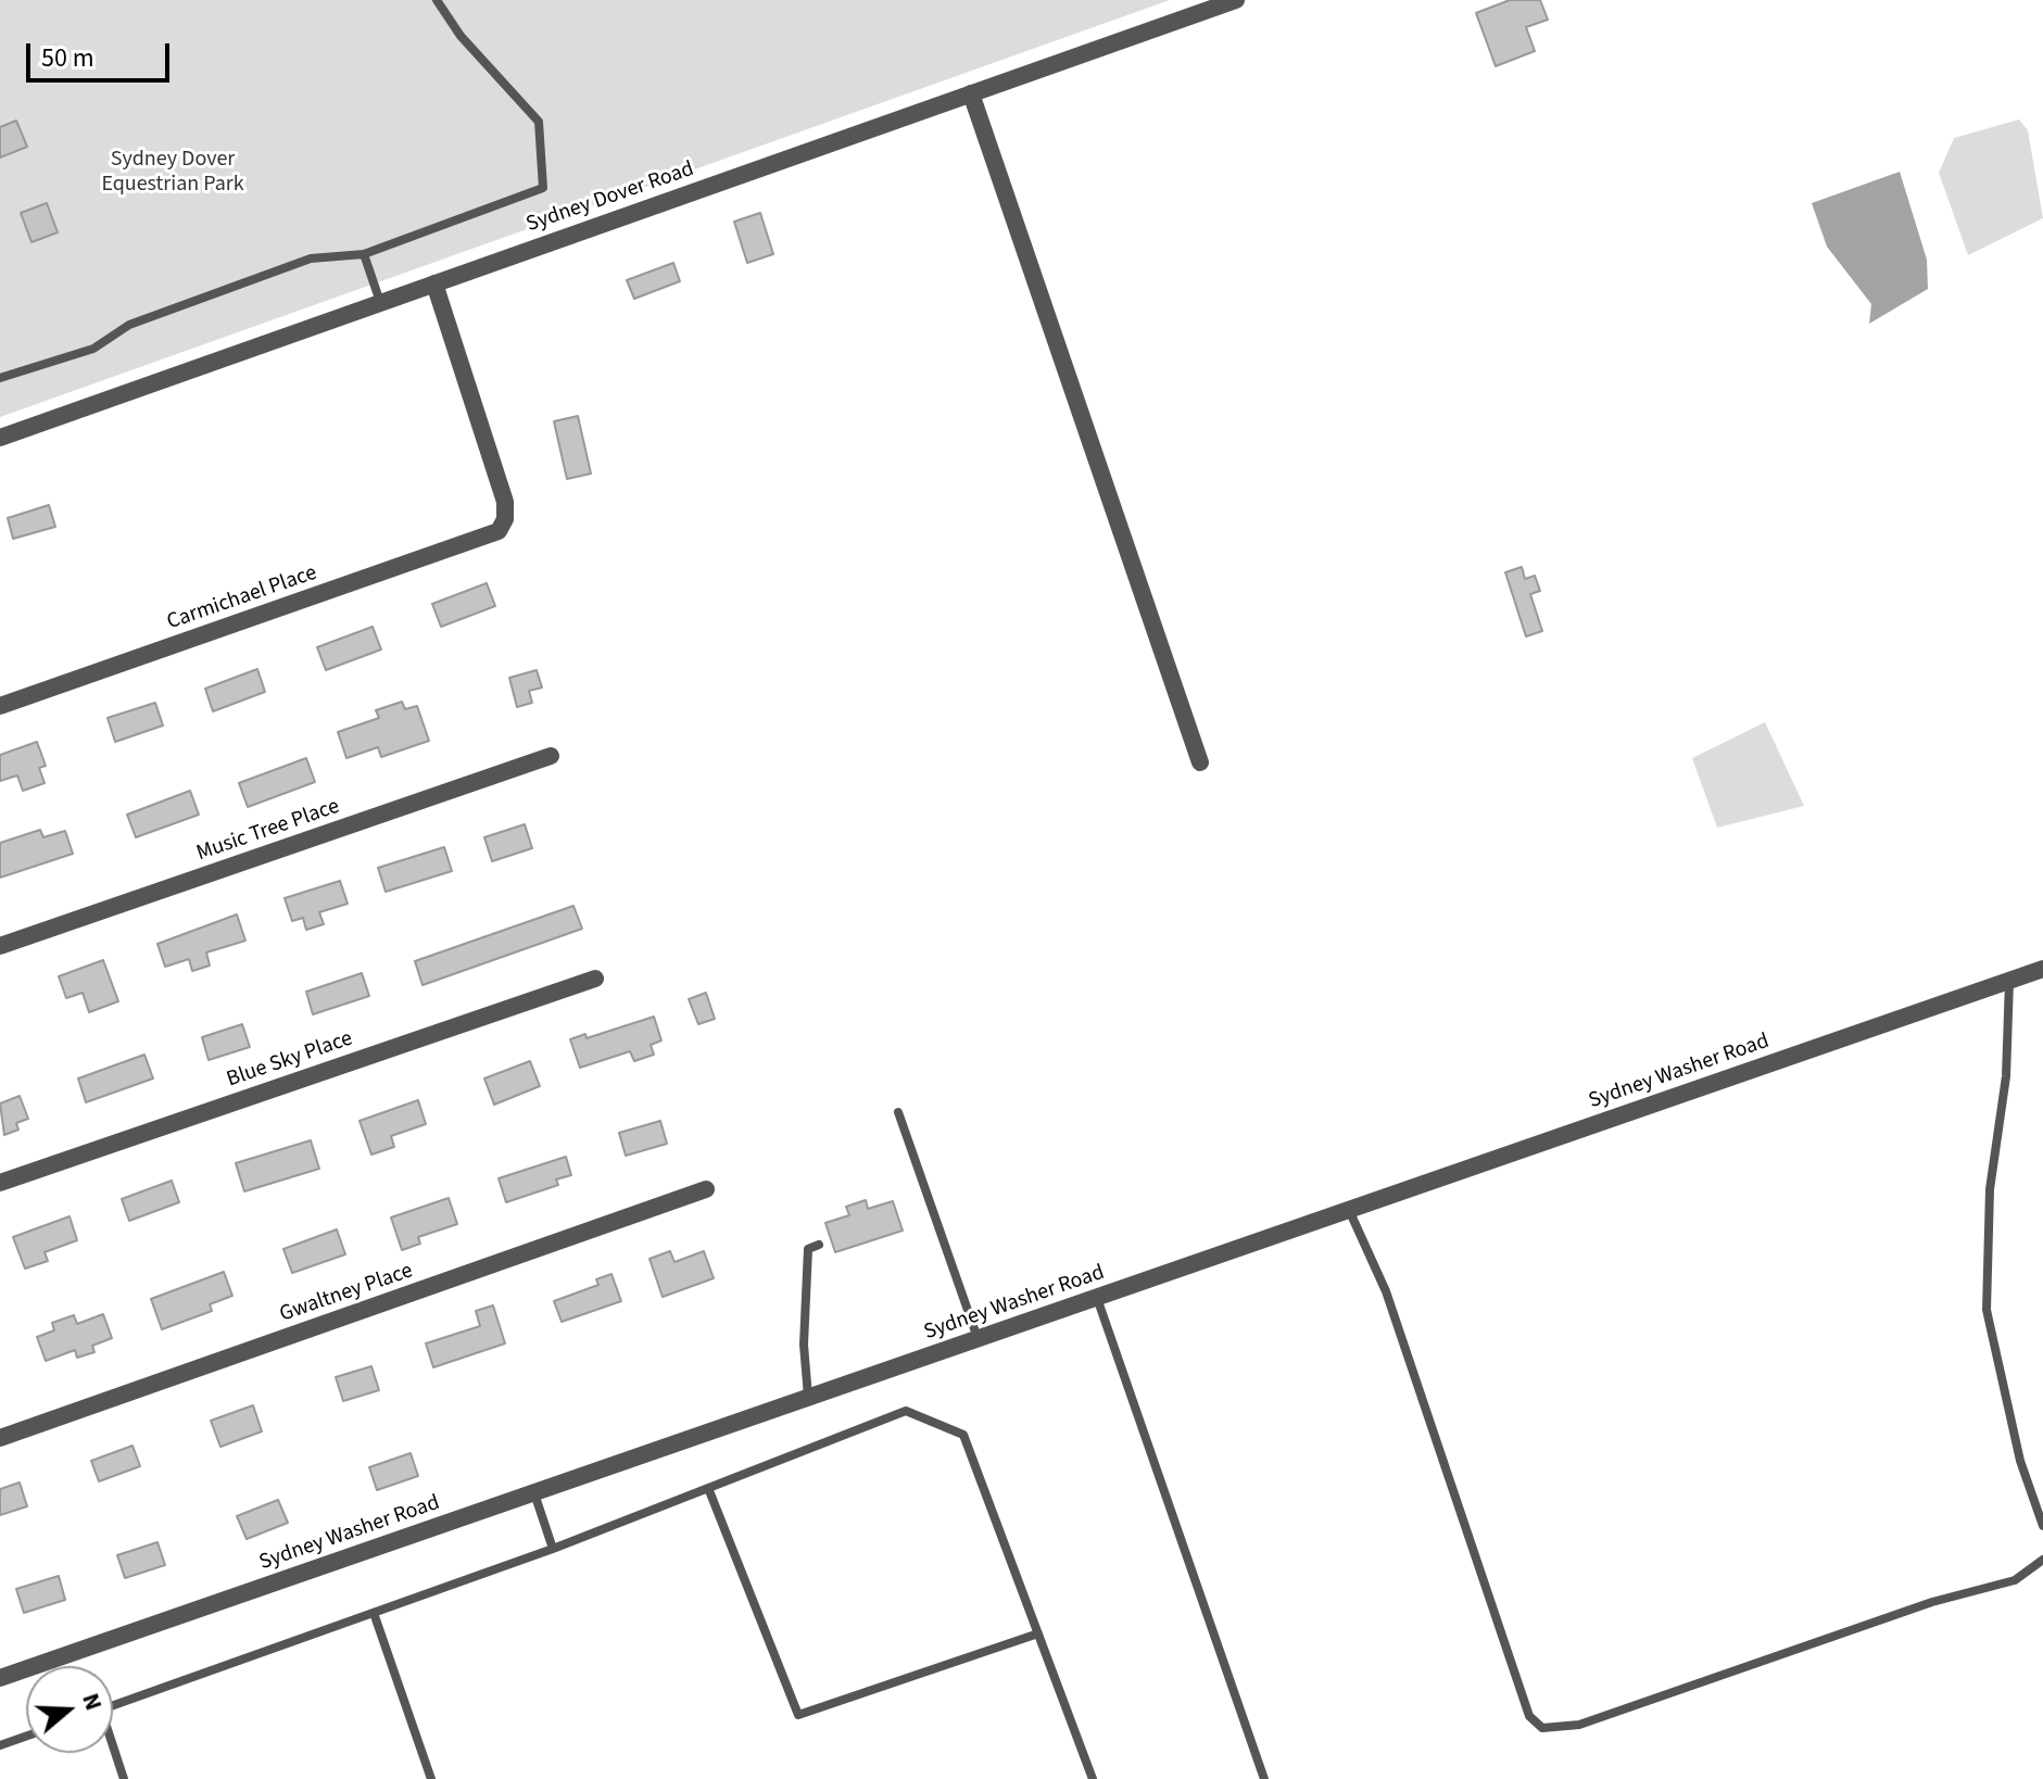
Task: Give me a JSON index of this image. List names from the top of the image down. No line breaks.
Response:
{"streets":{"street":["Sydney Dover Road","Carmichael Place","Music Tree Place","Blue Sky Place","Sydney Washer Road","Gwaltney Place"]},"crossings":[["Sydney Dover Road","Carmichael Place"]],"parks":["Sydney Dover Equestrian Park"],"scale_bar":"50 m","north":"right"}
